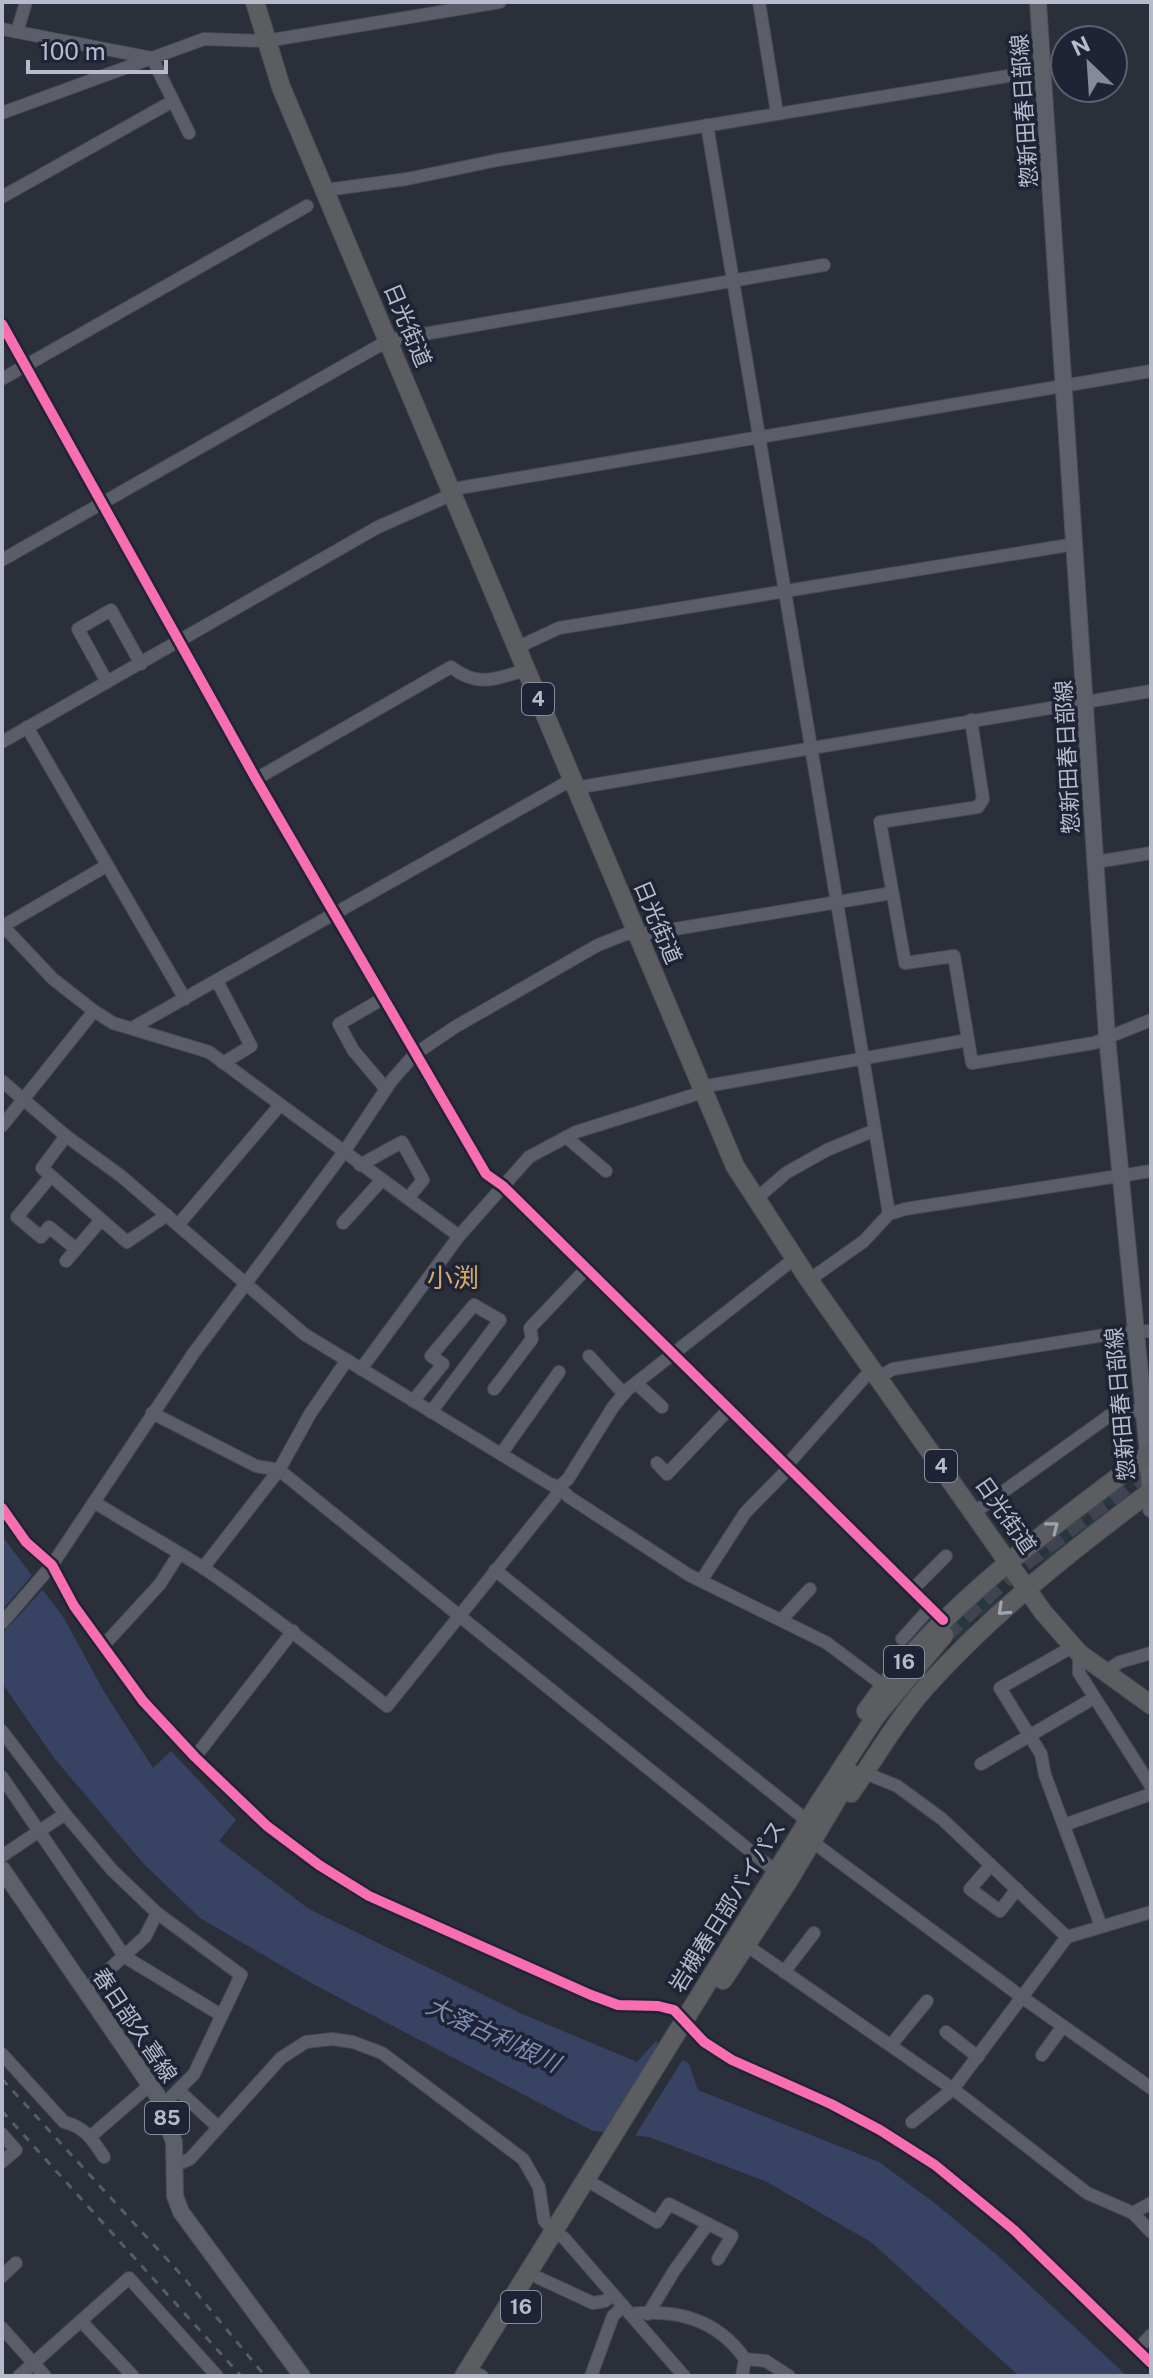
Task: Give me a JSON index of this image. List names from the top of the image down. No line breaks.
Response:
{"streets":{"highway":["日光街道","4","16","岩槻春日部バイパス"],"main road":["惣新田春日部線","春日部久喜線","85"]},"crossings":[["惣新田春日部線","16"],["日光街道","4"],["日光街道","16"],["16","岩槻春日部バイパス"]],"districts":["小渕"],"water":["大落古利根川"],"scale_bar":"100 m","north":"top left"}
